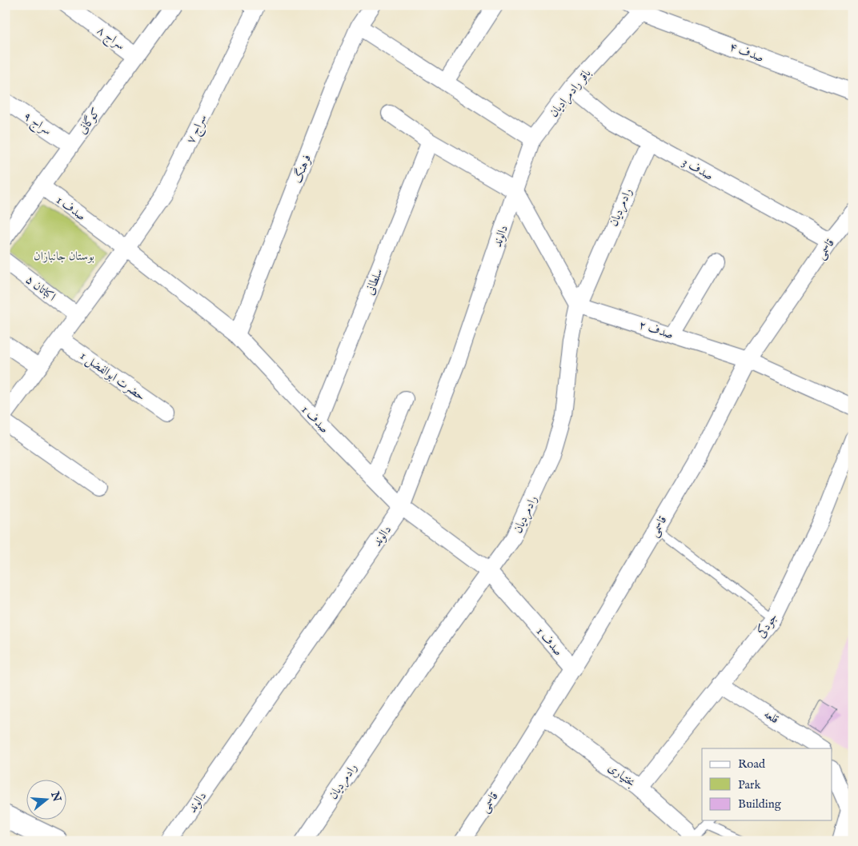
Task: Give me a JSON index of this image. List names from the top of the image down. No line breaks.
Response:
{"streets":{"street":["سراج ۸","صدف ۴","باقر رادمرادیان","کوگانی","سراج ۹","سراج ۷","فرهنگ","صدف 3","رادمردیان","صدف 1","دالوند","قاسمی","سلطانی","اکباتان ۵","صدف ۲","حضرت ابوالفضل 1","جودکی","قلعه","بختیاری"]},"crossings":[["سراج ۸","کوگانی"],["صدف ۴","باقر رادمرادیان"],["باقر رادمرادیان","صدف 3"],["باقر رادمرادیان","دالوند"],["کوگانی","سراج ۹"],["کوگانی","صدف 1"],["سراج ۷","صدف 1"],["فرهنگ","صدف 1"],["صدف 3","رادمردیان"],["صدف 3","قاسمی"],["رادمردیان","صدف 1"],["رادمردیان","صدف ۲"],["صدف 1","دالوند"],["صدف 1","قاسمی"],["صدف 1","سلطانی"],["قاسمی","صدف ۲"],["قاسمی","بختیاری"],["جودکی","قلعه"],["جودکی","بختیاری"]],"parks":["بوستان جانبازان"],"legend":["Road","Park","Building"],"north":"right"}
